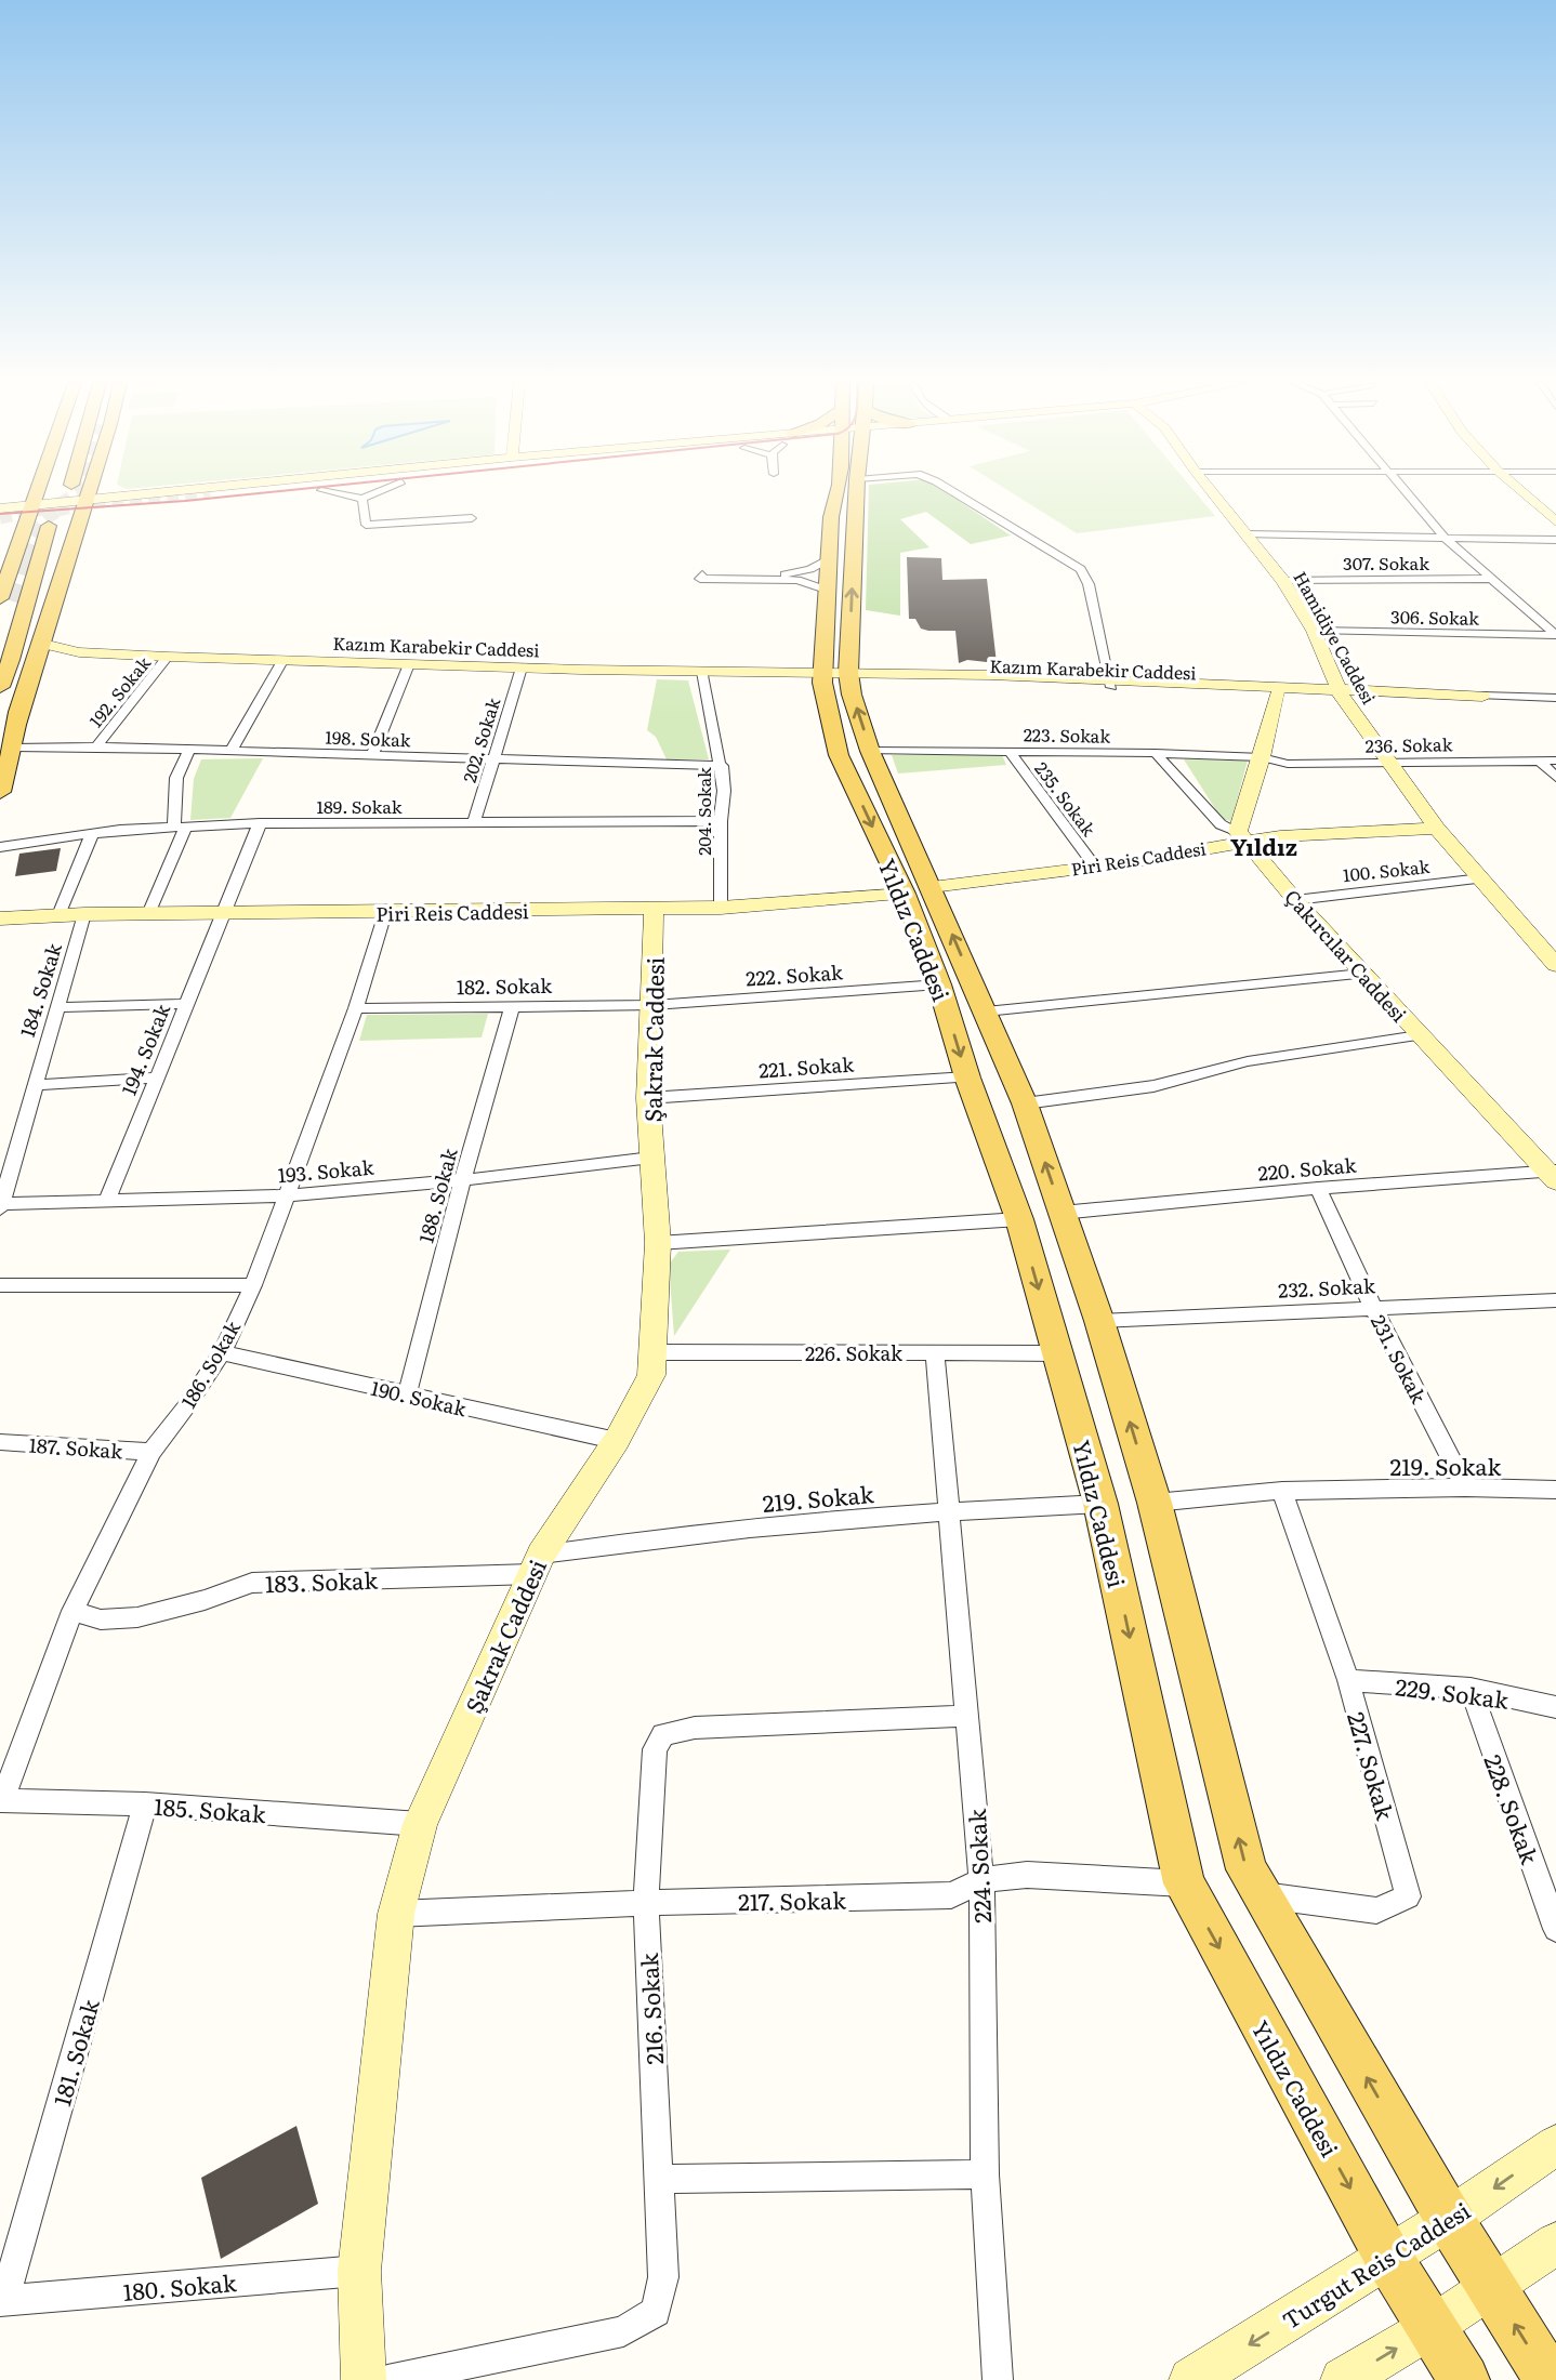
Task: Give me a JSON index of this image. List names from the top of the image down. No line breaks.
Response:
{"streets":{"main road":["Yıldız Caddesi"],"street":["307. Sokak","306. Sokak","Hamidiye Caddesi","Kazım Karabekir Caddesi","192. Sokak","223. Sokak","198. Sokak","202. Sokak","236. Sokak","235. Sokak","189. Sokak","204. Sokak","Piri Reis Caddesi","100. Sokak","Çakırcılar Caddesi","222. Sokak","182. Sokak","184. Sokak","Şakrak Caddesi","194. Sokak","221. Sokak","220. Sokak","193. Sokak","188. Sokak","232. Sokak","226. Sokak","231. Sokak","186. Sokak","190. Sokak","187. Sokak","219. Sokak","183. Sokak","229. Sokak","227. Sokak","185. Sokak","228. Sokak","224. Sokak","217. Sokak","216. Sokak","181. Sokak","Turgut Reis Caddesi","180. Sokak"]},"crossings":[["307. Sokak","Hamidiye Caddesi"],["306. Sokak","Hamidiye Caddesi"],["Hamidiye Caddesi","Kazım Karabekir Caddesi"],["Hamidiye Caddesi","236. Sokak"],["Hamidiye Caddesi","Piri Reis Caddesi"],["Hamidiye Caddesi","100. Sokak"],["Kazım Karabekir Caddesi","192. Sokak"],["Kazım Karabekir Caddesi","202. Sokak"],["Kazım Karabekir Caddesi","204. Sokak"],["Kazım Karabekir Caddesi","Yıldız Caddesi"],["192. Sokak","198. Sokak"],["223. Sokak","236. Sokak"],["223. Sokak","235. Sokak"],["223. Sokak","Yıldız Caddesi"],["198. Sokak","202. Sokak"],["198. Sokak","204. Sokak"],["202. Sokak","189. Sokak"],["235. Sokak","Piri Reis Caddesi"],["189. Sokak","204. Sokak"],["189. Sokak","194. Sokak"],["204. Sokak","Piri Reis Caddesi"],["Piri Reis Caddesi","Yıldız Caddesi"],["Piri Reis Caddesi","Çakırcılar Caddesi"],["Piri Reis Caddesi","184. Sokak"],["Piri Reis Caddesi","Şakrak Caddesi"],["Piri Reis Caddesi","194. Sokak"],["Piri Reis Caddesi","186. Sokak"],["100. Sokak","Çakırcılar Caddesi"],["Yıldız Caddesi","222. Sokak"],["Yıldız Caddesi","221. Sokak"],["Yıldız Caddesi","220. Sokak"],["Yıldız Caddesi","232. Sokak"],["Yıldız Caddesi","226. Sokak"],["Yıldız Caddesi","219. Sokak"],["Yıldız Caddesi","227. Sokak"],["Yıldız Caddesi","217. Sokak"],["Yıldız Caddesi","Turgut Reis Caddesi"],["Çakırcılar Caddesi","220. Sokak"],["222. Sokak","182. Sokak"],["222. Sokak","Şakrak Caddesi"],["182. Sokak","Şakrak Caddesi"],["182. Sokak","188. Sokak"],["182. Sokak","186. Sokak"],["184. Sokak","193. Sokak"],["Şakrak Caddesi","221. Sokak"],["Şakrak Caddesi","193. Sokak"],["Şakrak Caddesi","226. Sokak"],["Şakrak Caddesi","190. Sokak"],["Şakrak Caddesi","219. Sokak"],["Şakrak Caddesi","183. Sokak"],["Şakrak Caddesi","185. Sokak"],["Şakrak Caddesi","217. Sokak"],["Şakrak Caddesi","180. Sokak"],["194. Sokak","193. Sokak"],["220. Sokak","231. Sokak"],["193. Sokak","188. Sokak"],["193. Sokak","186. Sokak"],["188. Sokak","190. Sokak"],["232. Sokak","231. Sokak"],["226. Sokak","224. Sokak"],["231. Sokak","219. Sokak"],["186. Sokak","190. Sokak"],["186. Sokak","187. Sokak"],["186. Sokak","183. Sokak"],["186. Sokak","185. Sokak"],["219. Sokak","183. Sokak"],["219. Sokak","227. Sokak"],["219. Sokak","224. Sokak"],["229. Sokak","227. Sokak"],["229. Sokak","228. Sokak"],["185. Sokak","181. Sokak"],["224. Sokak","217. Sokak"],["224. Sokak","216. Sokak"],["217. Sokak","216. Sokak"],["181. Sokak","180. Sokak"]],"districts":["Yıldız"]}
